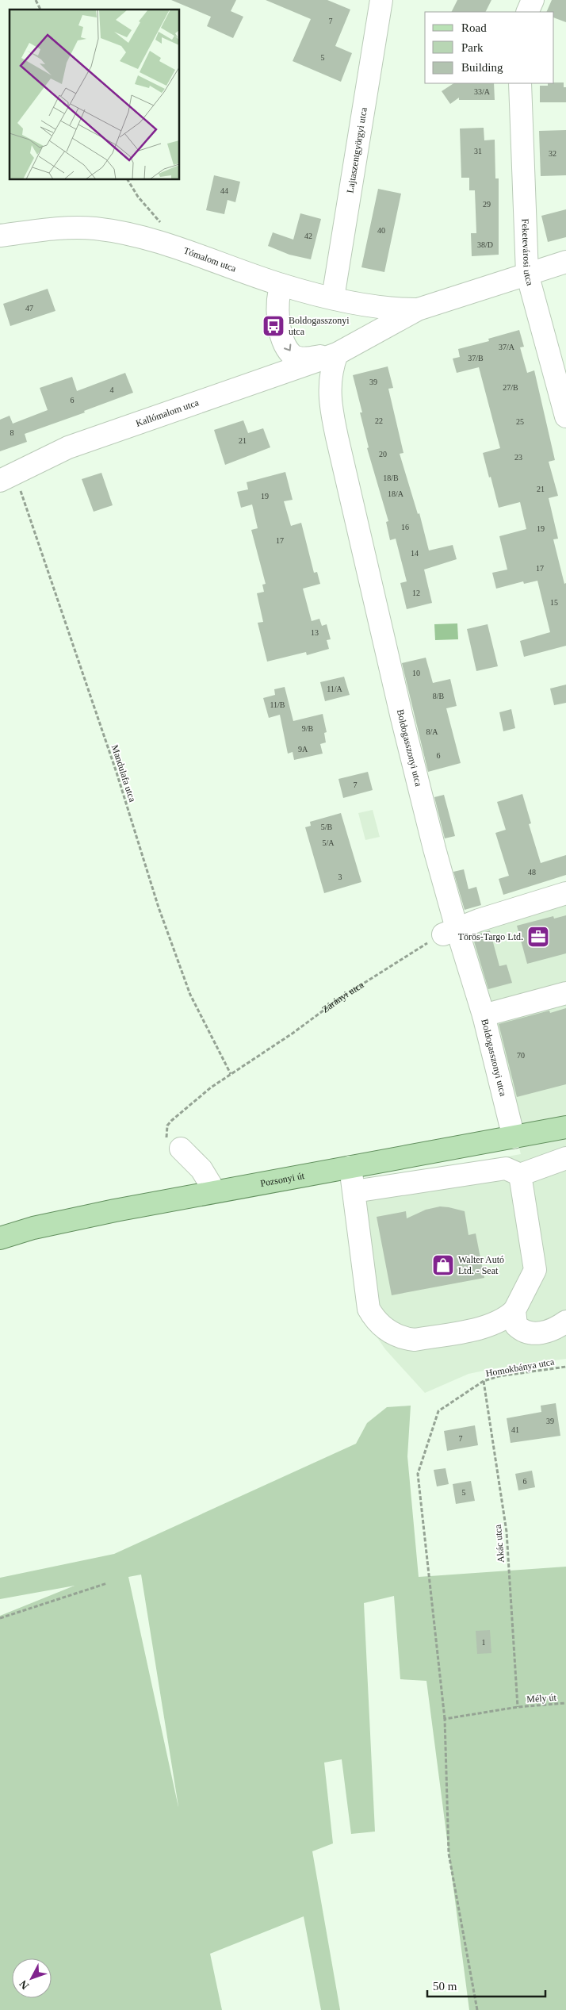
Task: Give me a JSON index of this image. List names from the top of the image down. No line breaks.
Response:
{"streets":{"main road":["Pozsonyi út"],"street":["Lajtaszentgyörgyi utca","Feketevárosi utca","Tómalom utca","Kallómalom utca","Boldogasszonyi utca"],"path":["Mandulafa utca","Zárányi utca","Homokbánya utca","Akác utca","Mély út"]},"crossings":[["Lajtaszentgyörgyi utca","Tómalom utca"],["Feketevárosi utca","Tómalom utca"],["Tómalom utca","Kallómalom utca"],["Tómalom utca","Boldogasszonyi utca"],["Kallómalom utca","Boldogasszonyi utca"],["Kallómalom utca","Mandulafa utca"],["Boldogasszonyi utca","Zárányi utca"],["Boldogasszonyi utca","Pozsonyi út"],["Mandulafa utca","Zárányi utca"],["Homokbánya utca","Akác utca"],["Homokbánya utca","Mély út"],["Akác utca","Mély út"]],"places":{"bus stop":["Boldogasszonyi utca"],"office":["Törös-Targo Ltd."],"shop":["Walter Autó Ltd. - Seat"]},"house_numbers":["7","5","33/A","31","32","44","29","40","42","38/D","47","37/A","37/B","39","27/B","4","6","22","25","8","21","20","23","18/B","21","18/A","19","16","19","17","14","17","12","15","13","10","11/A","8/B","11/B","9/B","8/A","9A","6","7","5/B","5/A","48","3","70","39","41","7","6","5","1"],"legend":["Road","Park","Building"],"scale_bar":"50 m","north":"bottom left"}
